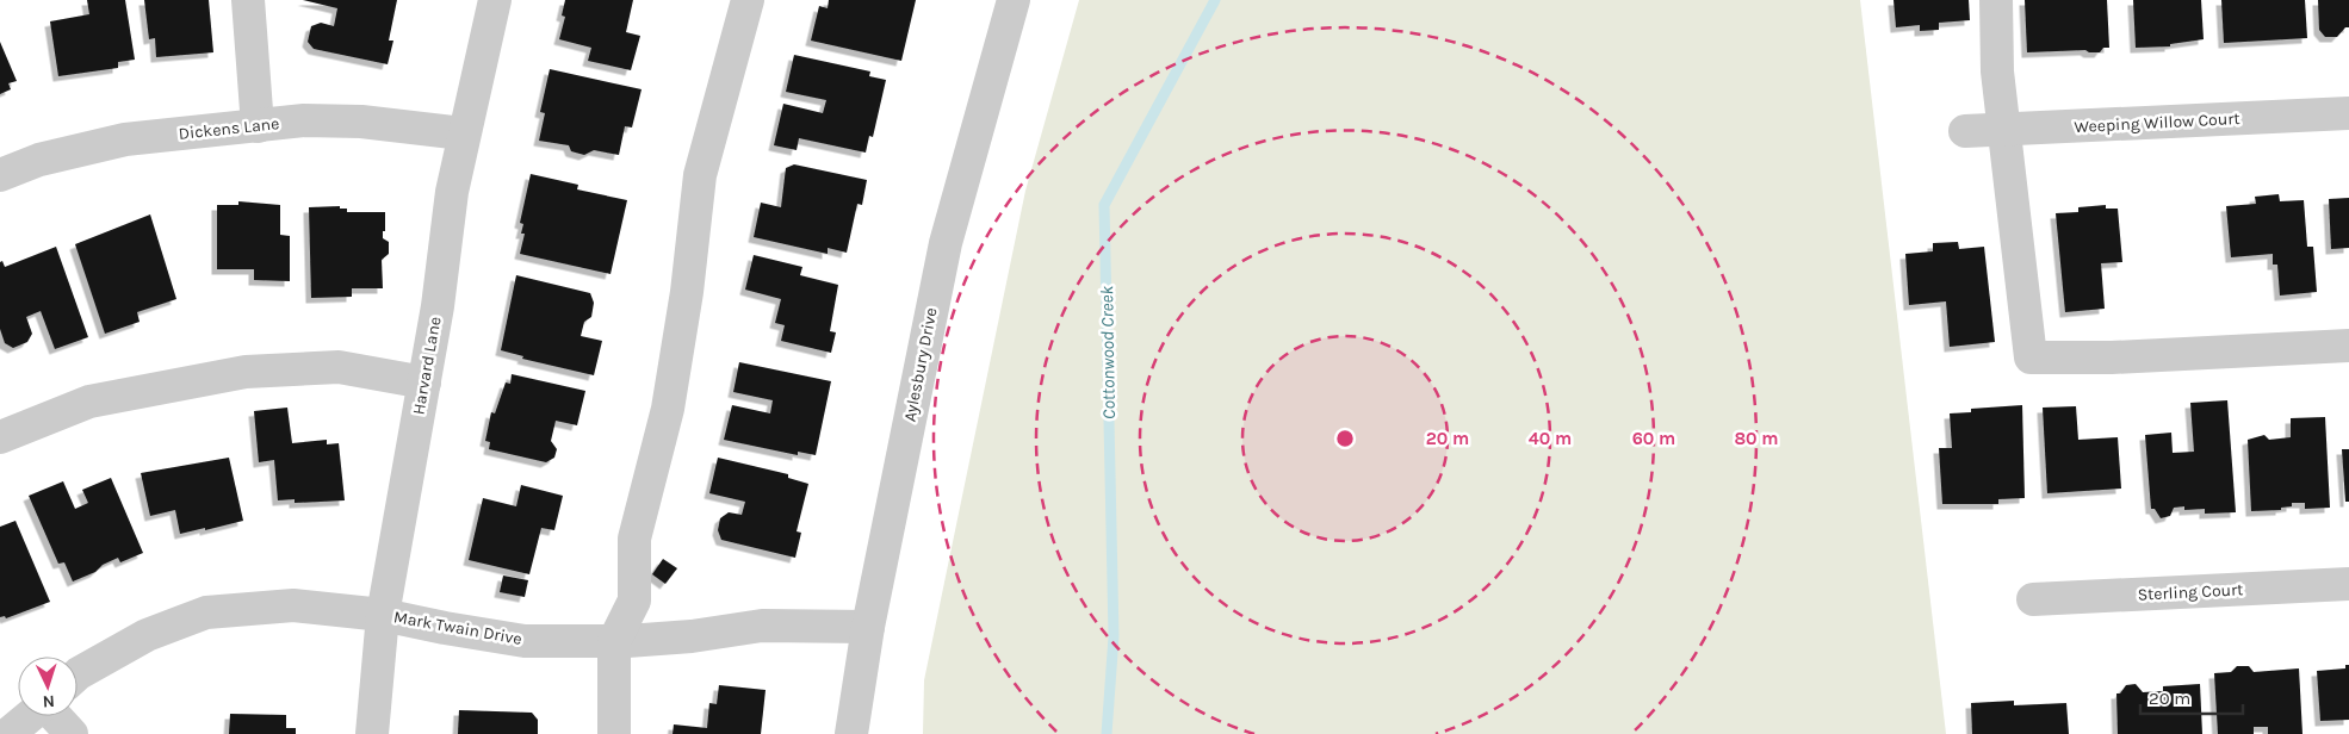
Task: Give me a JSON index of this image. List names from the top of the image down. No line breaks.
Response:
{"streets":{"street":["Weeping Willow Court","Dickens Lane","Aylesbury Drive","Harvard Lane","Sterling Court","Mark Twain Drive"]},"crossings":[["Dickens Lane","Harvard Lane"],["Aylesbury Drive","Mark Twain Drive"],["Harvard Lane","Mark Twain Drive"]],"water":["Cottonwood Creek"],"scale_bar":"20 m","north":"bottom","rings":["20 m","40 m","60 m","80 m"]}
